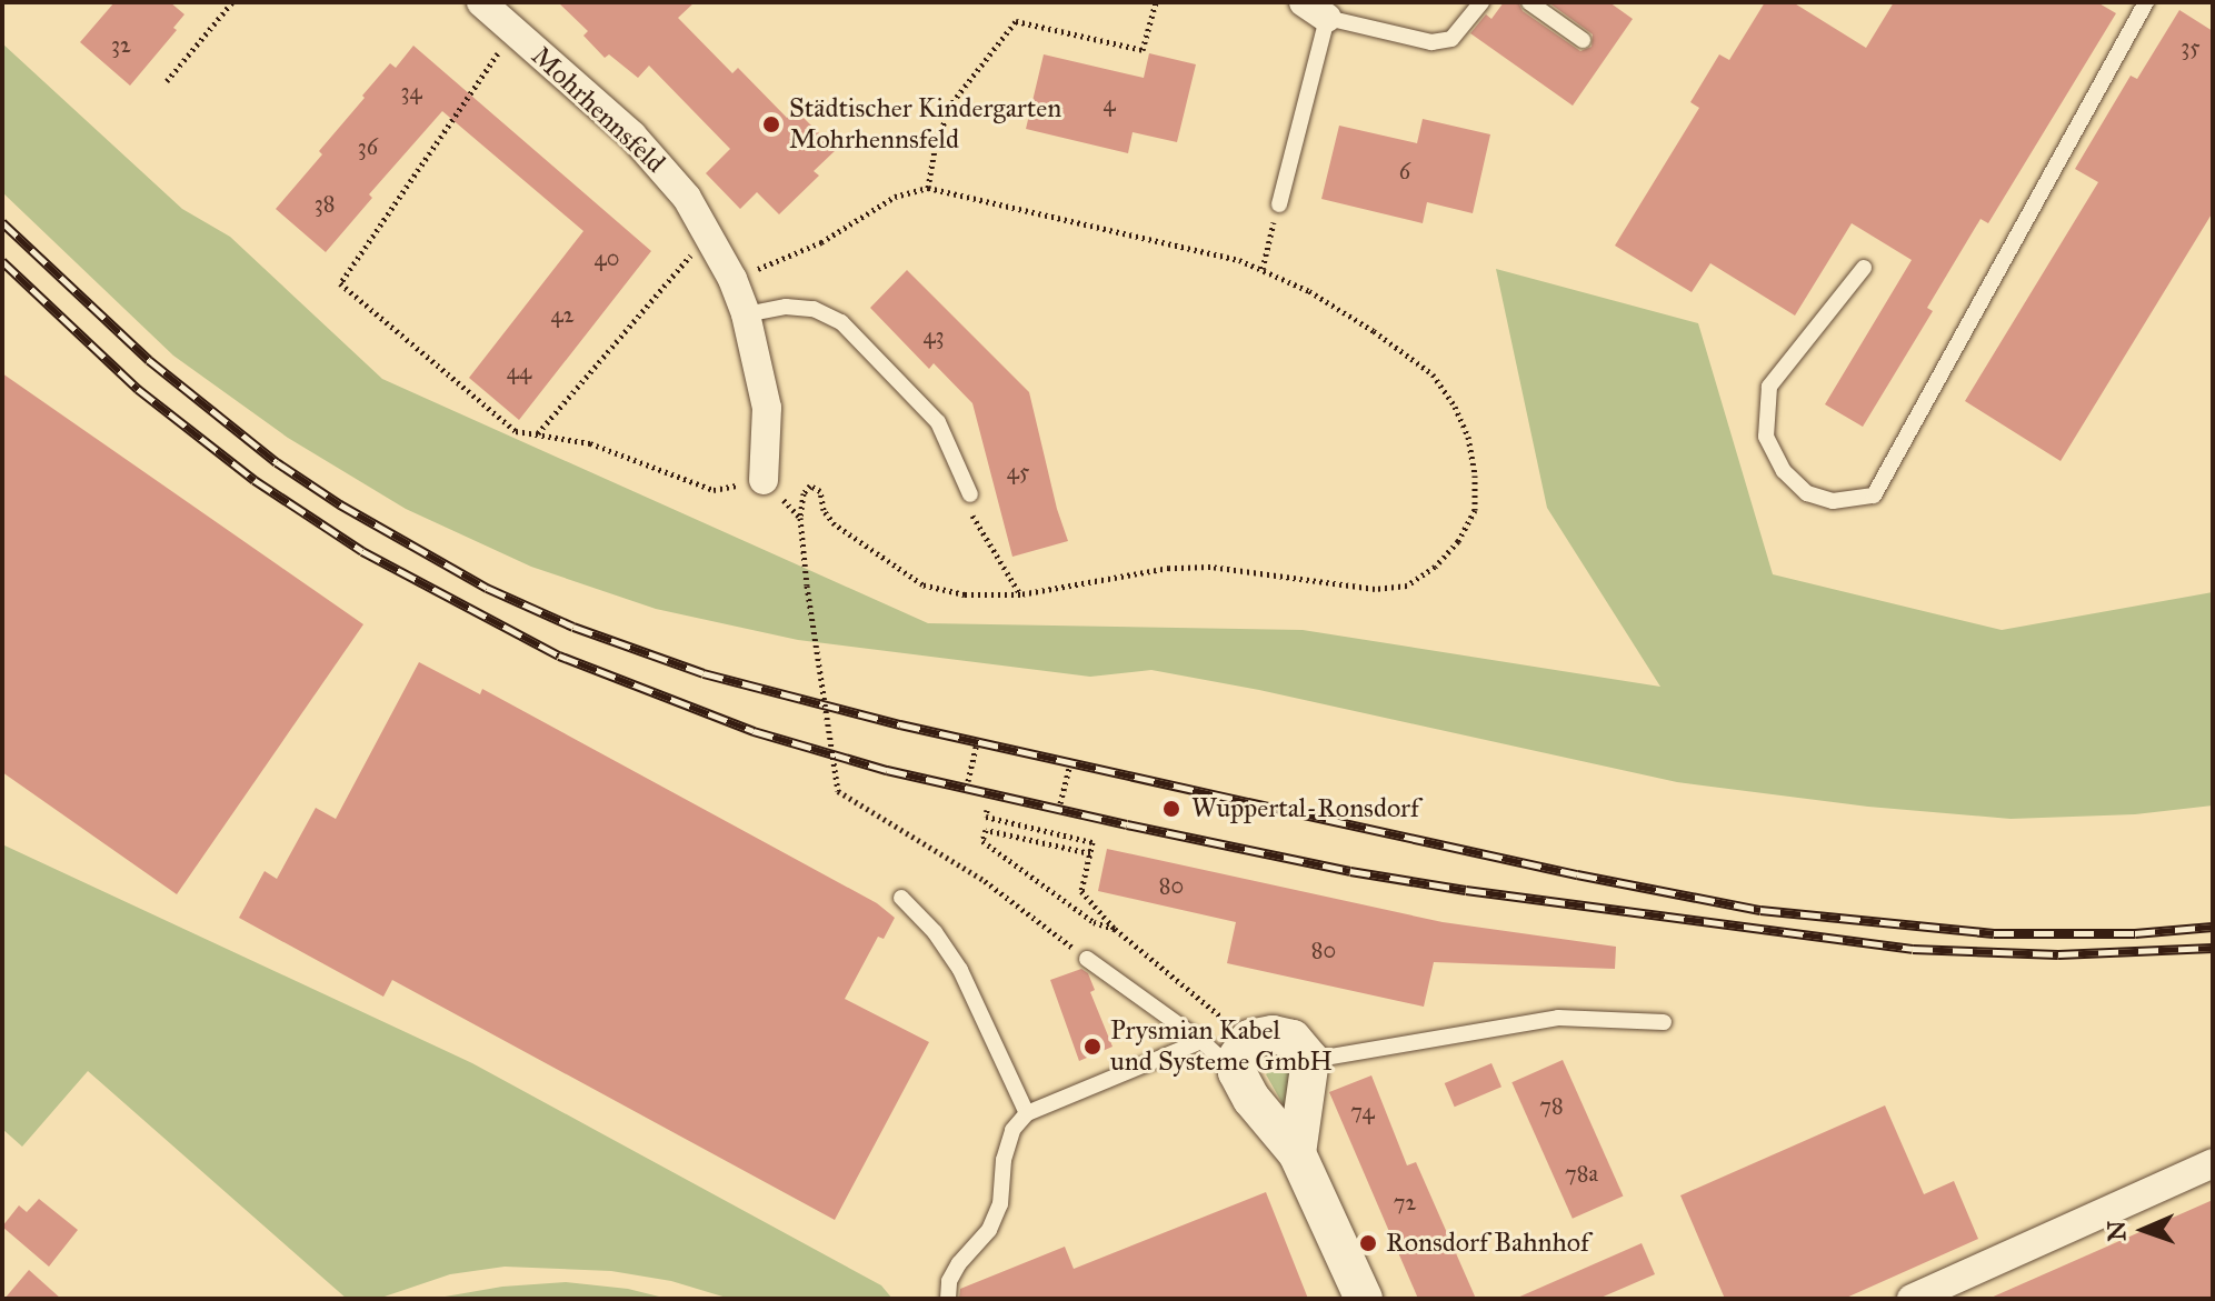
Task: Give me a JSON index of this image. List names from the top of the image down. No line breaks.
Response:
{"streets":{"street":["Mohrhennsfeld"]},"places":["Städtischer Kindergarten Mohrhennsfeld","Wuppertal-Ronsdorf","Prysmian Kabel und Systeme GmbH","Ronsdorf Bahnhof"],"house_numbers":["32","35","34","4","36","6","38","40","42","43","44","45","80","80","78","74","78a","72"],"north":"left"}
